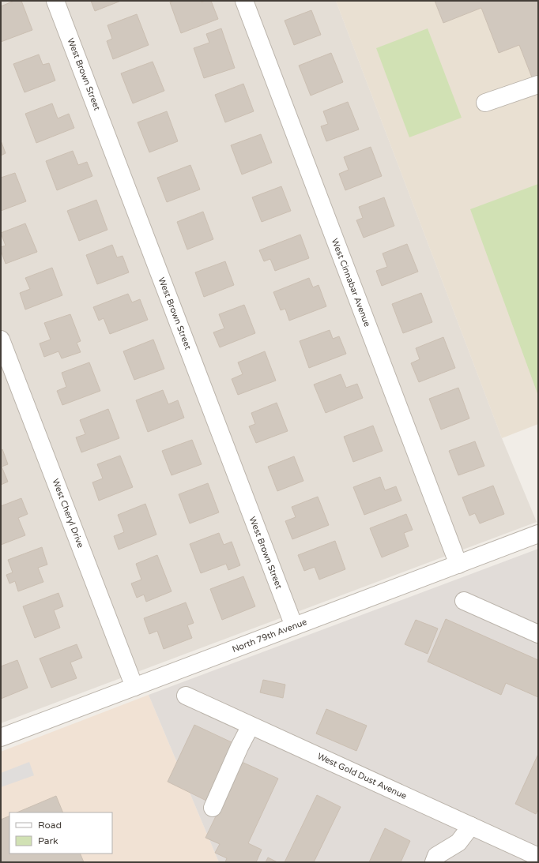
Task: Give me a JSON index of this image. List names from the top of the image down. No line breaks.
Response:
{"streets":{"street":["West Brown Street","West Cinnabar Avenue","West Cheryl Drive","North 79th Avenue","West Gold Dust Avenue"]},"crossings":[["West Brown Street","North 79th Avenue"],["West Cinnabar Avenue","North 79th Avenue"],["West Cheryl Drive","North 79th Avenue"]],"legend":["Road","Park"]}
